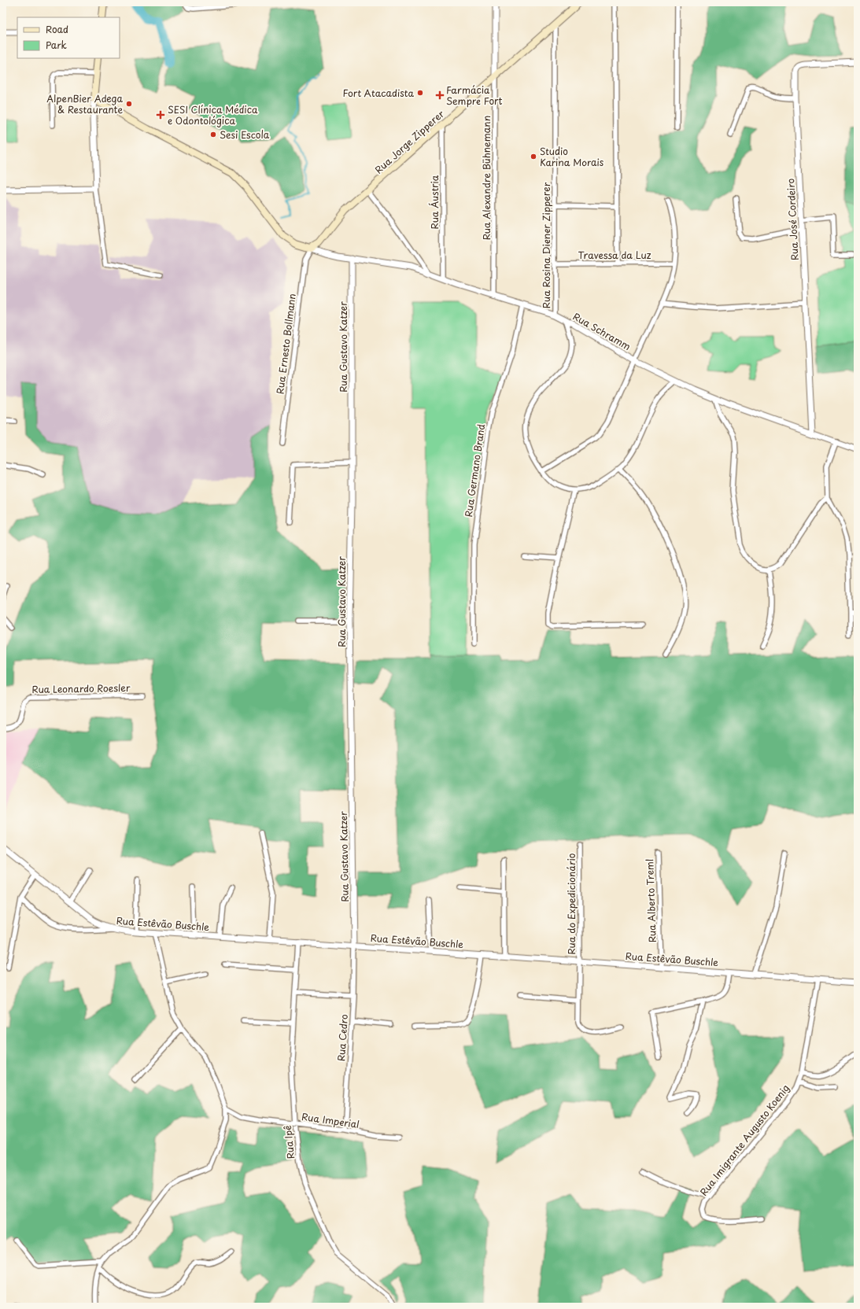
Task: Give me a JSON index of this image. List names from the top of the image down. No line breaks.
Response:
{"streets":{"main road":["Rua Jorge Zipperer"],"street":["Rua Alexandre Bühnemann","Rua Áustria","Rua José Cordeiro","Rua Rosina Diener Zipperer","Travessa da Luz","Rua Schramm","Rua Ernesto Bollmann","Rua Gustavo Katzer","Rua Germano Brand","Rua Leonardo Roesler","Rua Alberto Treml","Rua do Expedicionário","Rua Estêvão Buschle","Rua Cedro","Rua Imperial","Rua Imigrante Augusto Koenig","Rua Ipê"]},"crossings":[["Rua Jorge Zipperer","Rua Alexandre Bühnemann"],["Rua Jorge Zipperer","Rua Áustria"],["Rua Jorge Zipperer","Rua Rosina Diener Zipperer"],["Rua Jorge Zipperer","Rua Schramm"],["Rua Jorge Zipperer","Rua Ernesto Bollmann"],["Rua Alexandre Bühnemann","Rua Schramm"],["Rua Áustria","Rua Schramm"],["Rua José Cordeiro","Rua Schramm"],["Rua Rosina Diener Zipperer","Travessa da Luz"],["Rua Rosina Diener Zipperer","Rua Schramm"],["Rua Schramm","Rua Ernesto Bollmann"],["Rua Schramm","Rua Gustavo Katzer"],["Rua Schramm","Rua Germano Brand"],["Rua Gustavo Katzer","Rua Estêvão Buschle"],["Rua Gustavo Katzer","Rua Cedro"],["Rua Alberto Treml","Rua Estêvão Buschle"],["Rua do Expedicionário","Rua Estêvão Buschle"],["Rua Estêvão Buschle","Rua Cedro"],["Rua Estêvão Buschle","Rua Imigrante Augusto Koenig"],["Rua Estêvão Buschle","Rua Ipê"],["Rua Cedro","Rua Imperial"],["Rua Imperial","Rua Ipê"]],"places":{"other":["Fort Atacadista","AlpenBier Adega & Restaurante","Sesi Escola","Studio Karina Morais"],"health":["Farmácia Sempre Fort","SESI Clínica Médica e Odontológica"]},"legend":["Road","Park"]}
